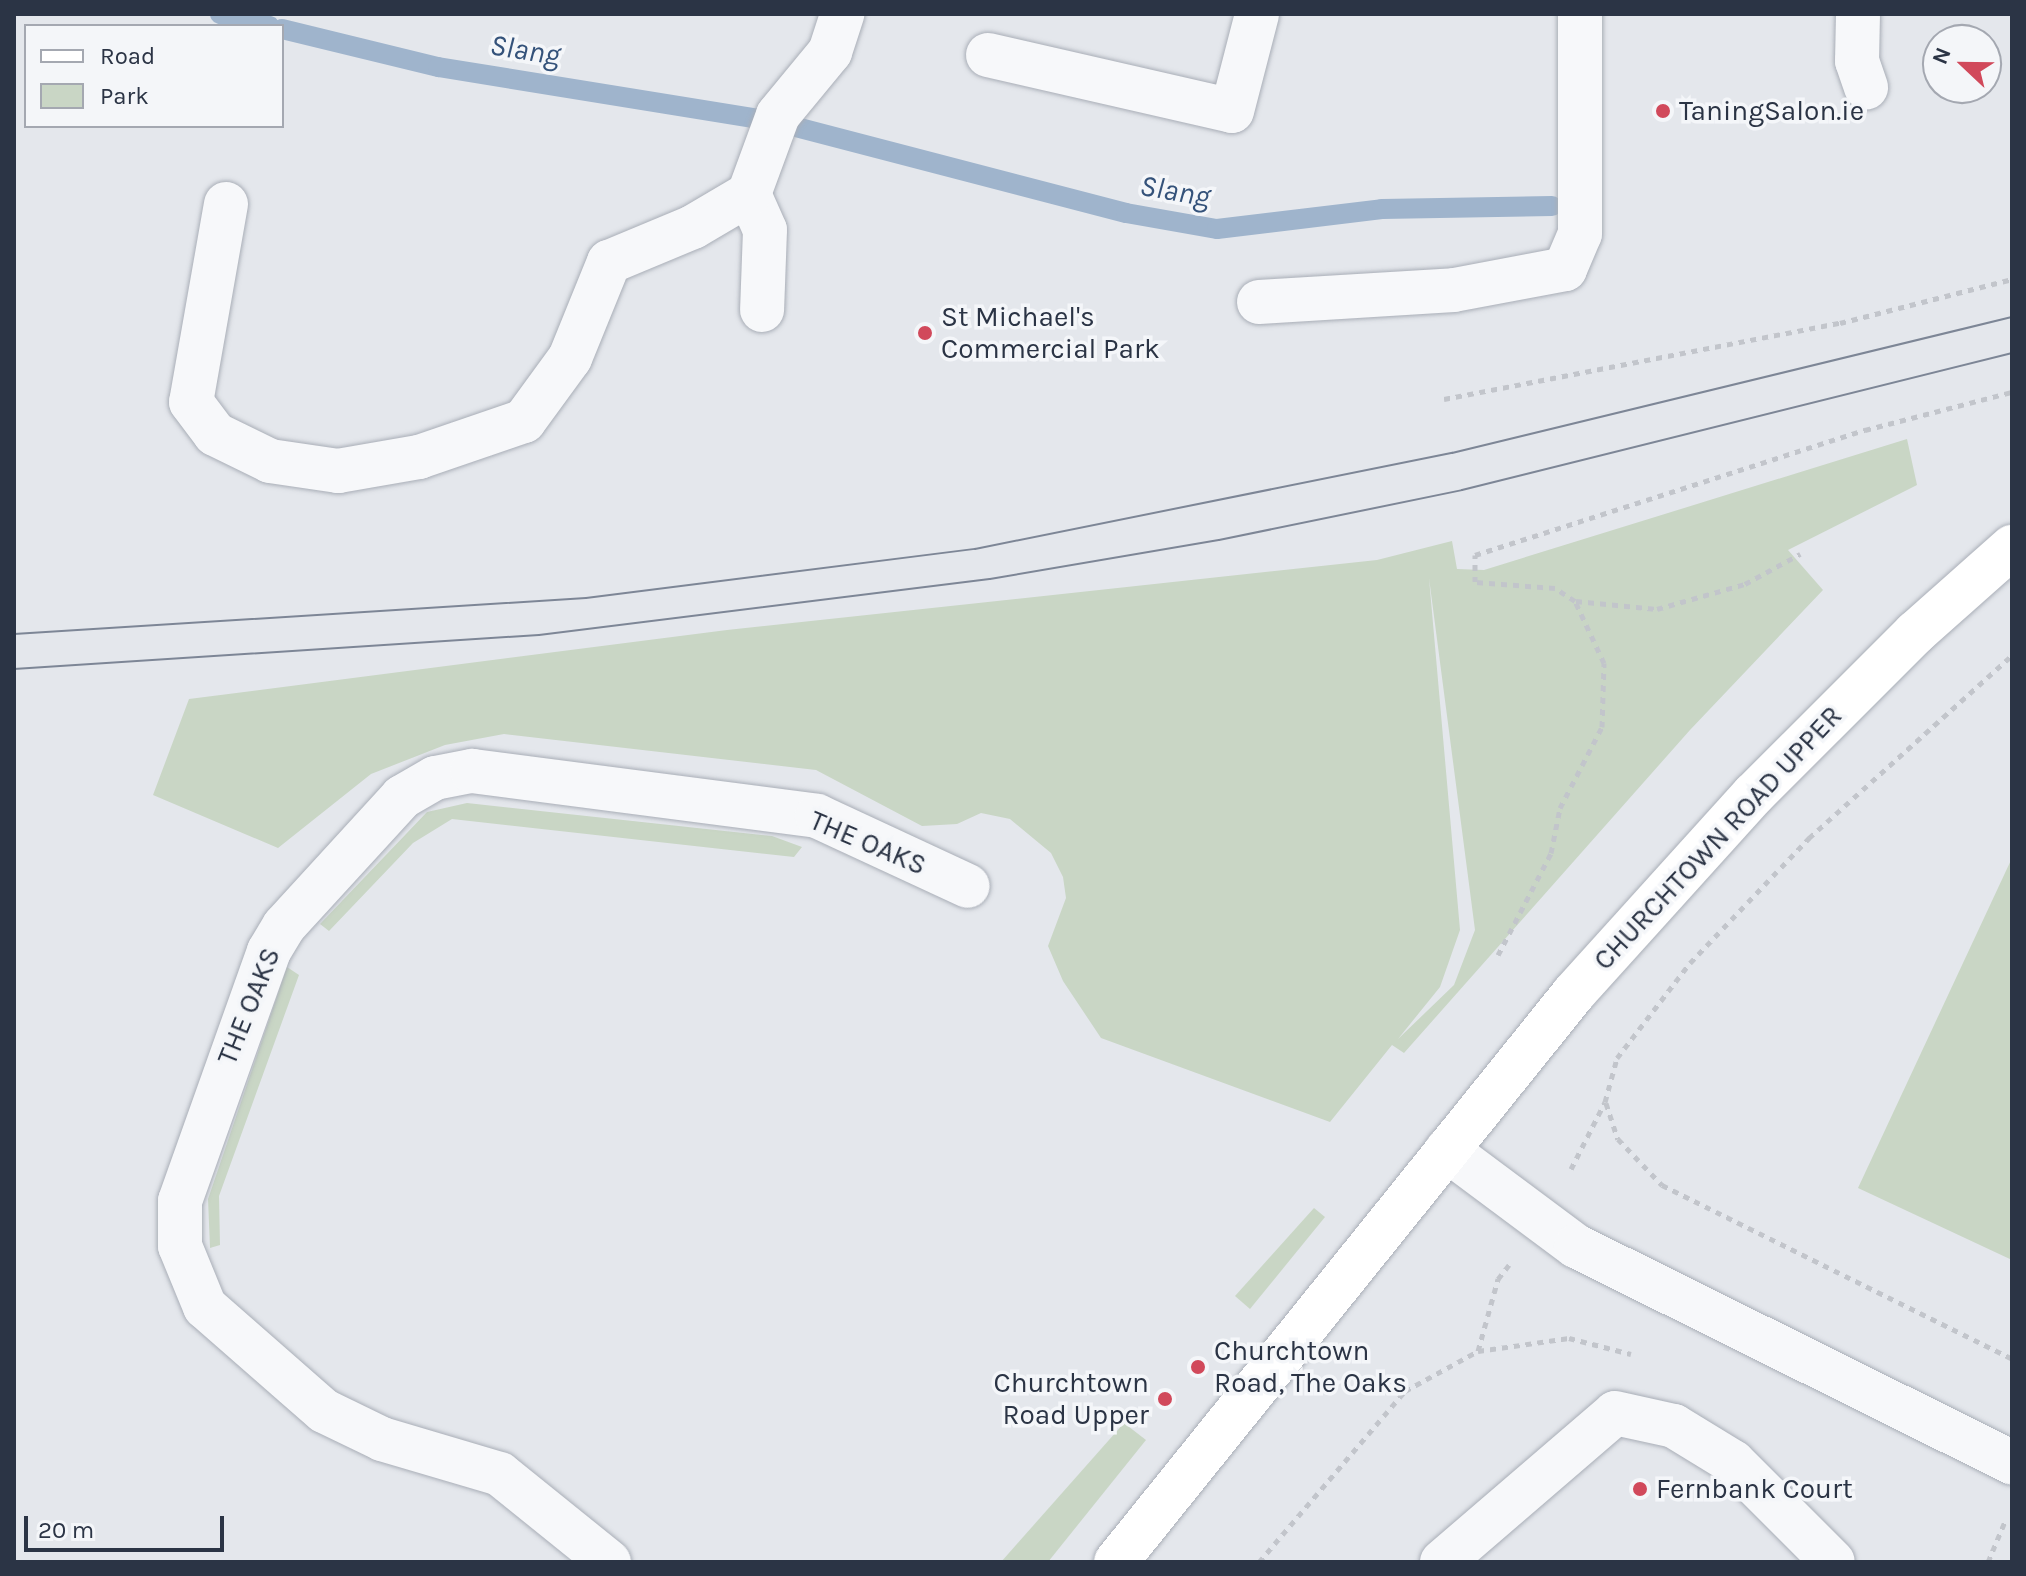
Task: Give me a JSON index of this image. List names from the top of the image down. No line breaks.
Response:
{"streets":{"main road":["CHURCHTOWN ROAD UPPER"],"street":["THE OAKS"]},"water":["Slang"],"places":["TaningSalon.ie","St Michael's Commercial Park","Churchtown Road, The Oaks","Churchtown Road Upper","Fernbank Court"],"legend":["Road","Park"],"scale_bar":"20 m","north":"left"}
